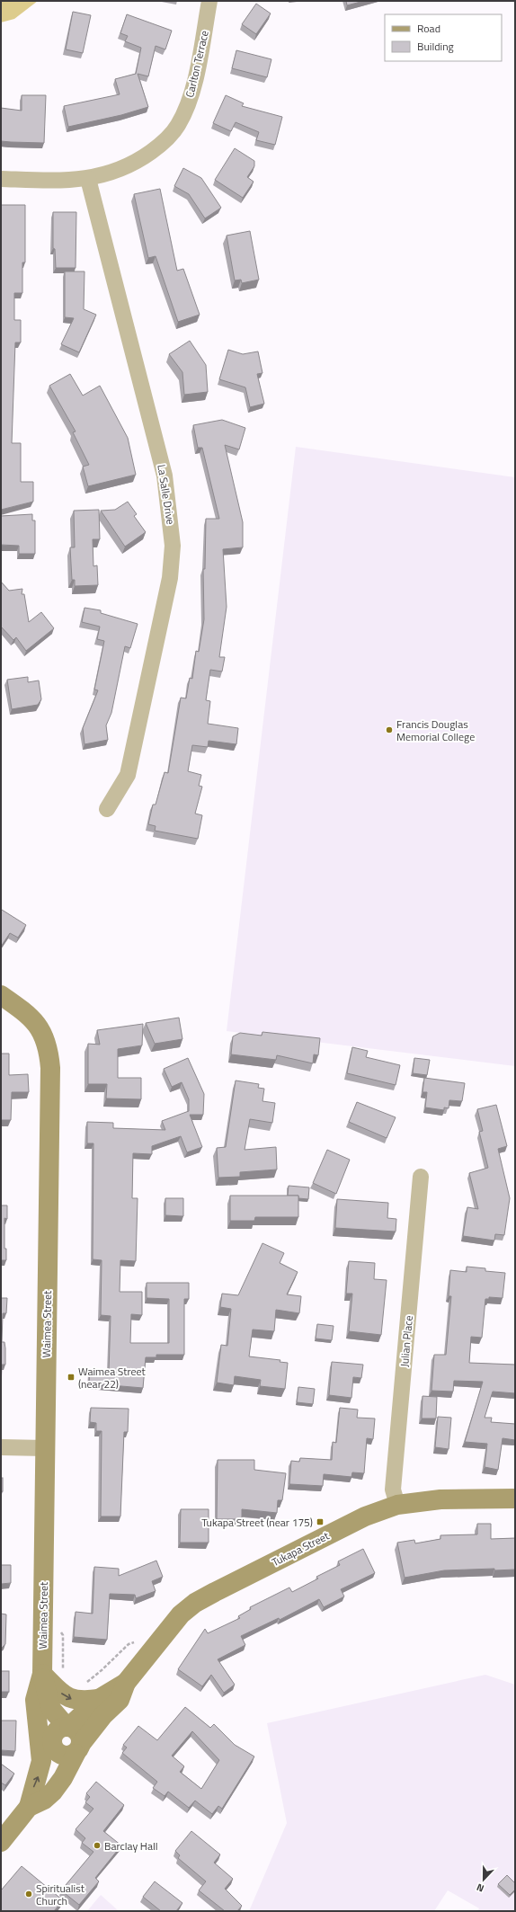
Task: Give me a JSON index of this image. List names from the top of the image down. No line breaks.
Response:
{"streets":{"main road":["Waimea Street","Tukapa Street"],"street":["Carlton Terrace","La Salle Drive","Julian Place"]},"crossings":[["Carlton Terrace","La Salle Drive"],["Waimea Street","Tukapa Street"],["Julian Place","Tukapa Street"]],"places":{"other":["Francis Douglas Memorial College","Barclay Hall","Spiritualist Church"],"transit":["Waimea Street (near 22)","Tukapa Street (near 175)"]},"legend":["Road","Building"],"north":"bottom"}
